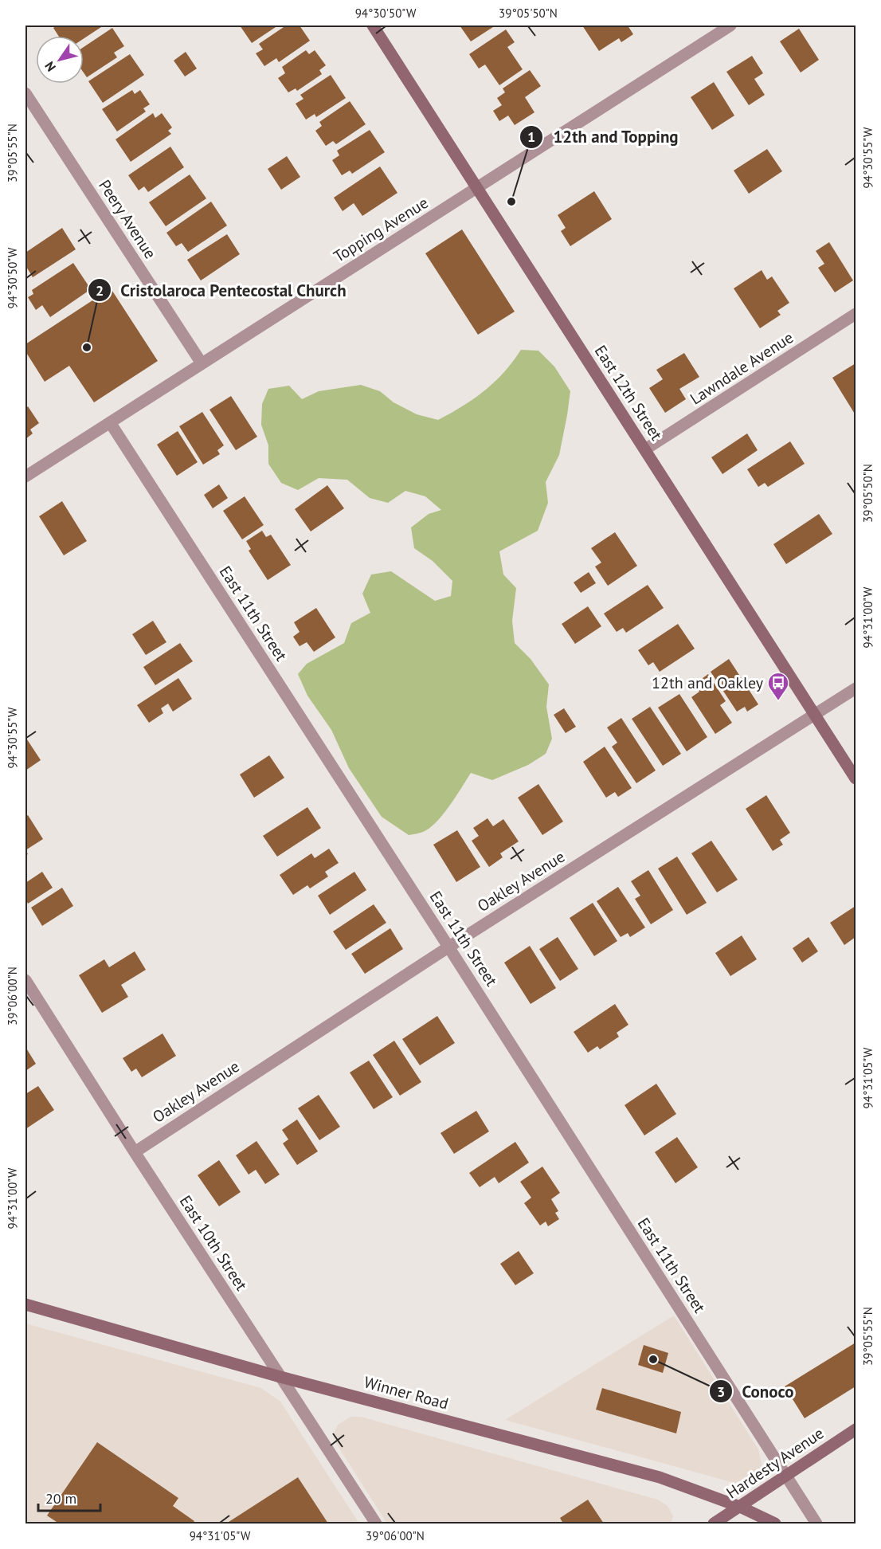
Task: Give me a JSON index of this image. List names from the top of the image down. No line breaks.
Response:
{"streets":{"street":["Peery Avenue","Topping Avenue","Lawndale Avenue","East 12th Street","East 11th Street","Oakley Avenue","East 10th Street","Winner Road","Hardesty Avenue"]},"crossings":[["Peery Avenue","Topping Avenue"],["Topping Avenue","East 12th Street"],["Topping Avenue","East 11th Street"],["Lawndale Avenue","East 12th Street"],["East 12th Street","Oakley Avenue"],["East 11th Street","Oakley Avenue"],["East 11th Street","Hardesty Avenue"],["Oakley Avenue","East 10th Street"],["East 10th Street","Winner Road"],["Winner Road","Hardesty Avenue"]],"places":{"other":["12th and Topping","Cristolaroca Pentecostal Church","Conoco"],"bus stop":["12th and Oakley"]},"scale_bar":"20 m","north":"bottom left","coordinates":["94°30'50\"W","39°05'50\"N","39°05'55\"N","94°30'55\"W","94°31'00\"W","39°06'00\"N","94°31'05\"W"]}
